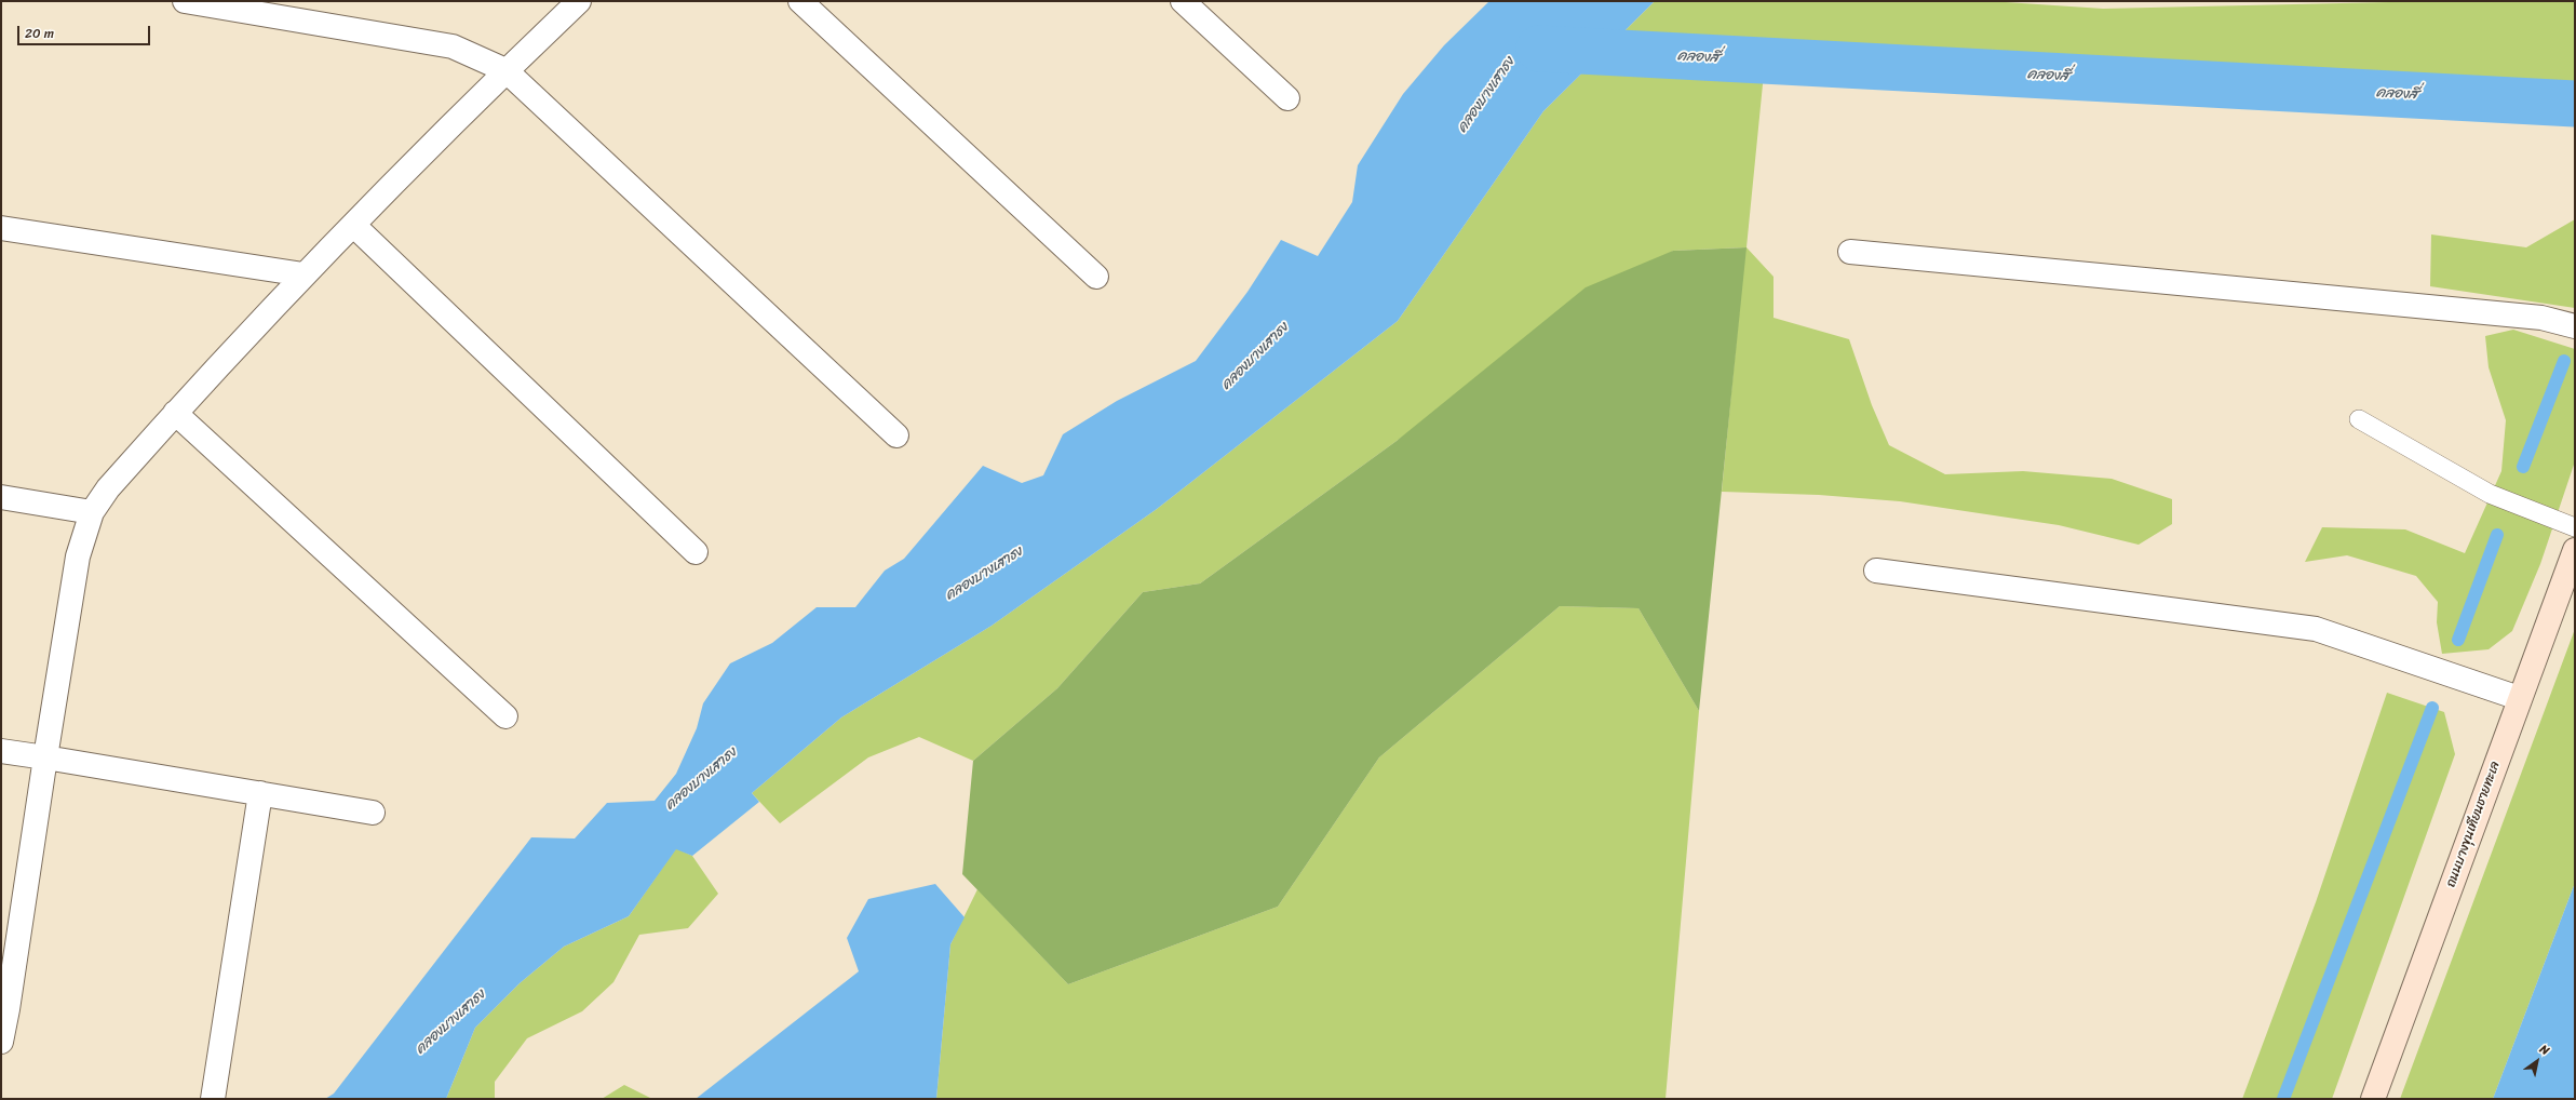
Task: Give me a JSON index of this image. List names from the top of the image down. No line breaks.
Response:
{"streets":{"main road":["ถนนบางขุนเทียนชายทะเล"]},"water":["คลองสี่","คลองบางเสาธง"],"scale_bar":"20 m","north":"top right"}
